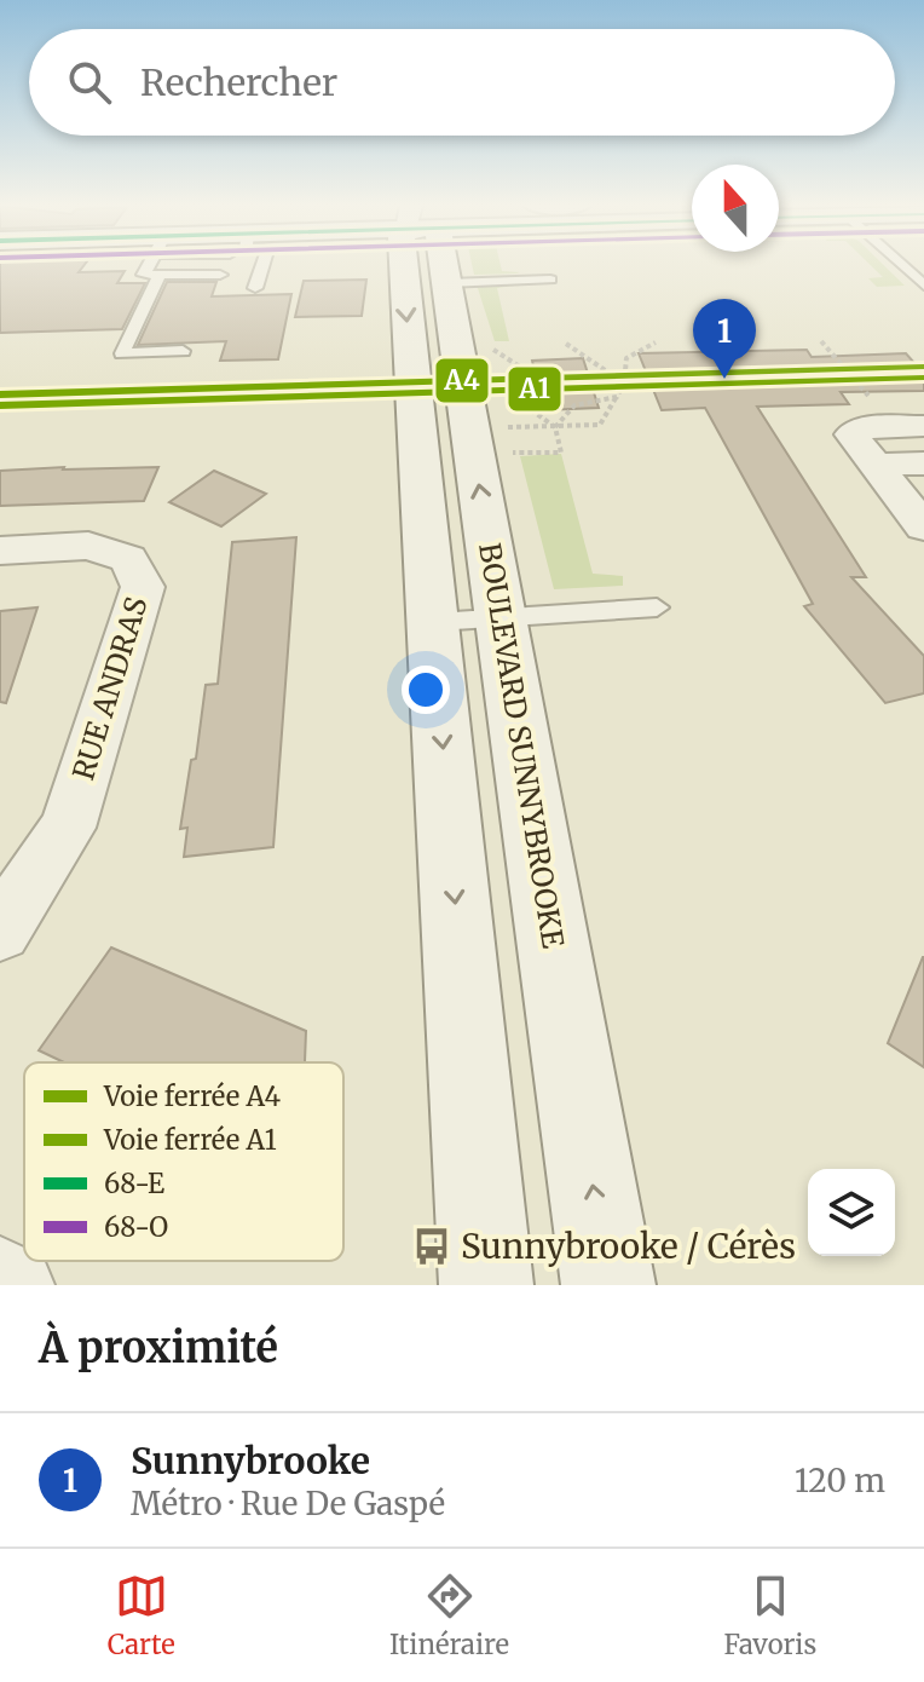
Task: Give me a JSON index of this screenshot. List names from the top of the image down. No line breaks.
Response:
{"streets":{"street":["RUE ANDRAS","BOULEVARD SUNNYBROOKE"]},"places":{"bus stop":["Sunnybrooke / Cérès"]},"lines":["rail line A4","rail line A1"],"legend":["Voie ferrée A4","Voie ferrée A1","68-E","68-O"],"north":"top","page":{"search":"Rechercher","pins":"1","heading":"À proximité","list":[{"mark":"1","name":"Sunnybrooke","note":"Métro · Rue De Gaspé","value":"120 m"}],"nav":["Carte","Itinéraire","Favoris"]}}
